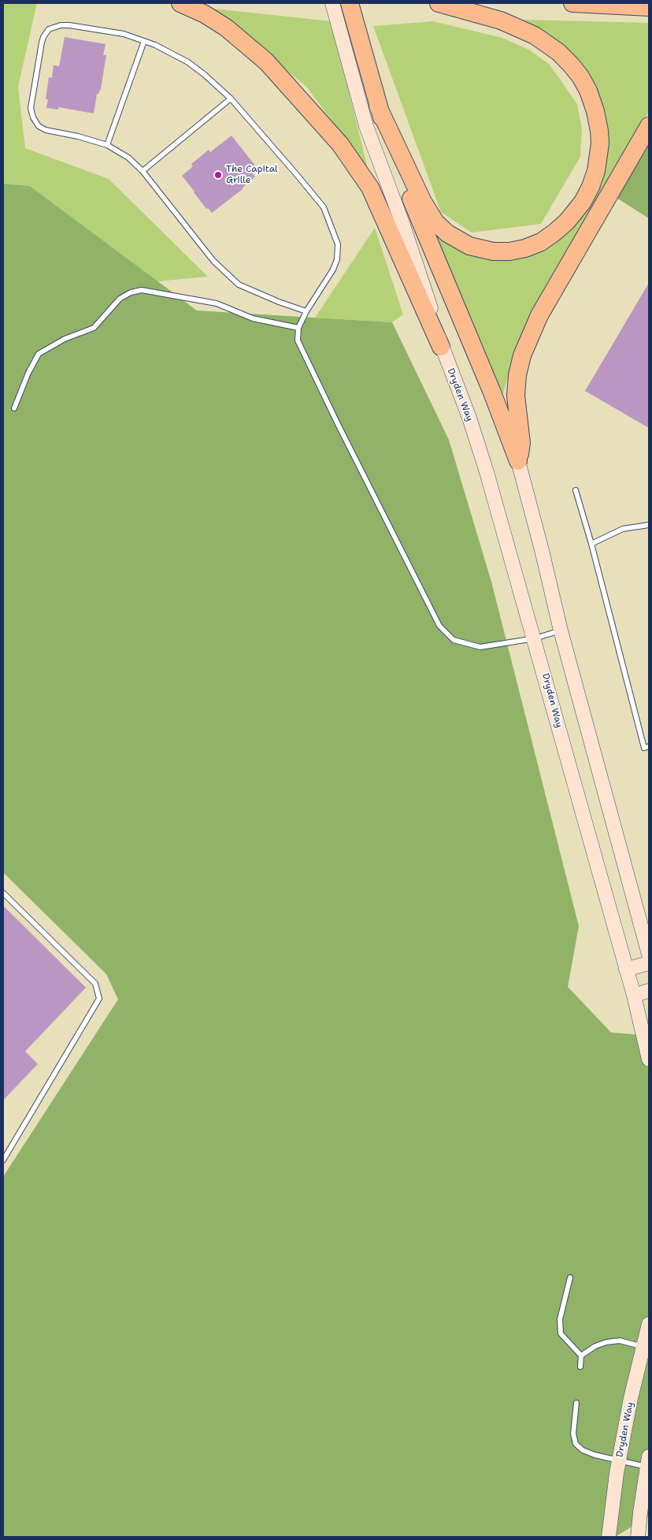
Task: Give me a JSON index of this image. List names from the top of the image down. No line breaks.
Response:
{"streets":{"street":["Dryden Way"]},"places":["The Capital Grille"]}
